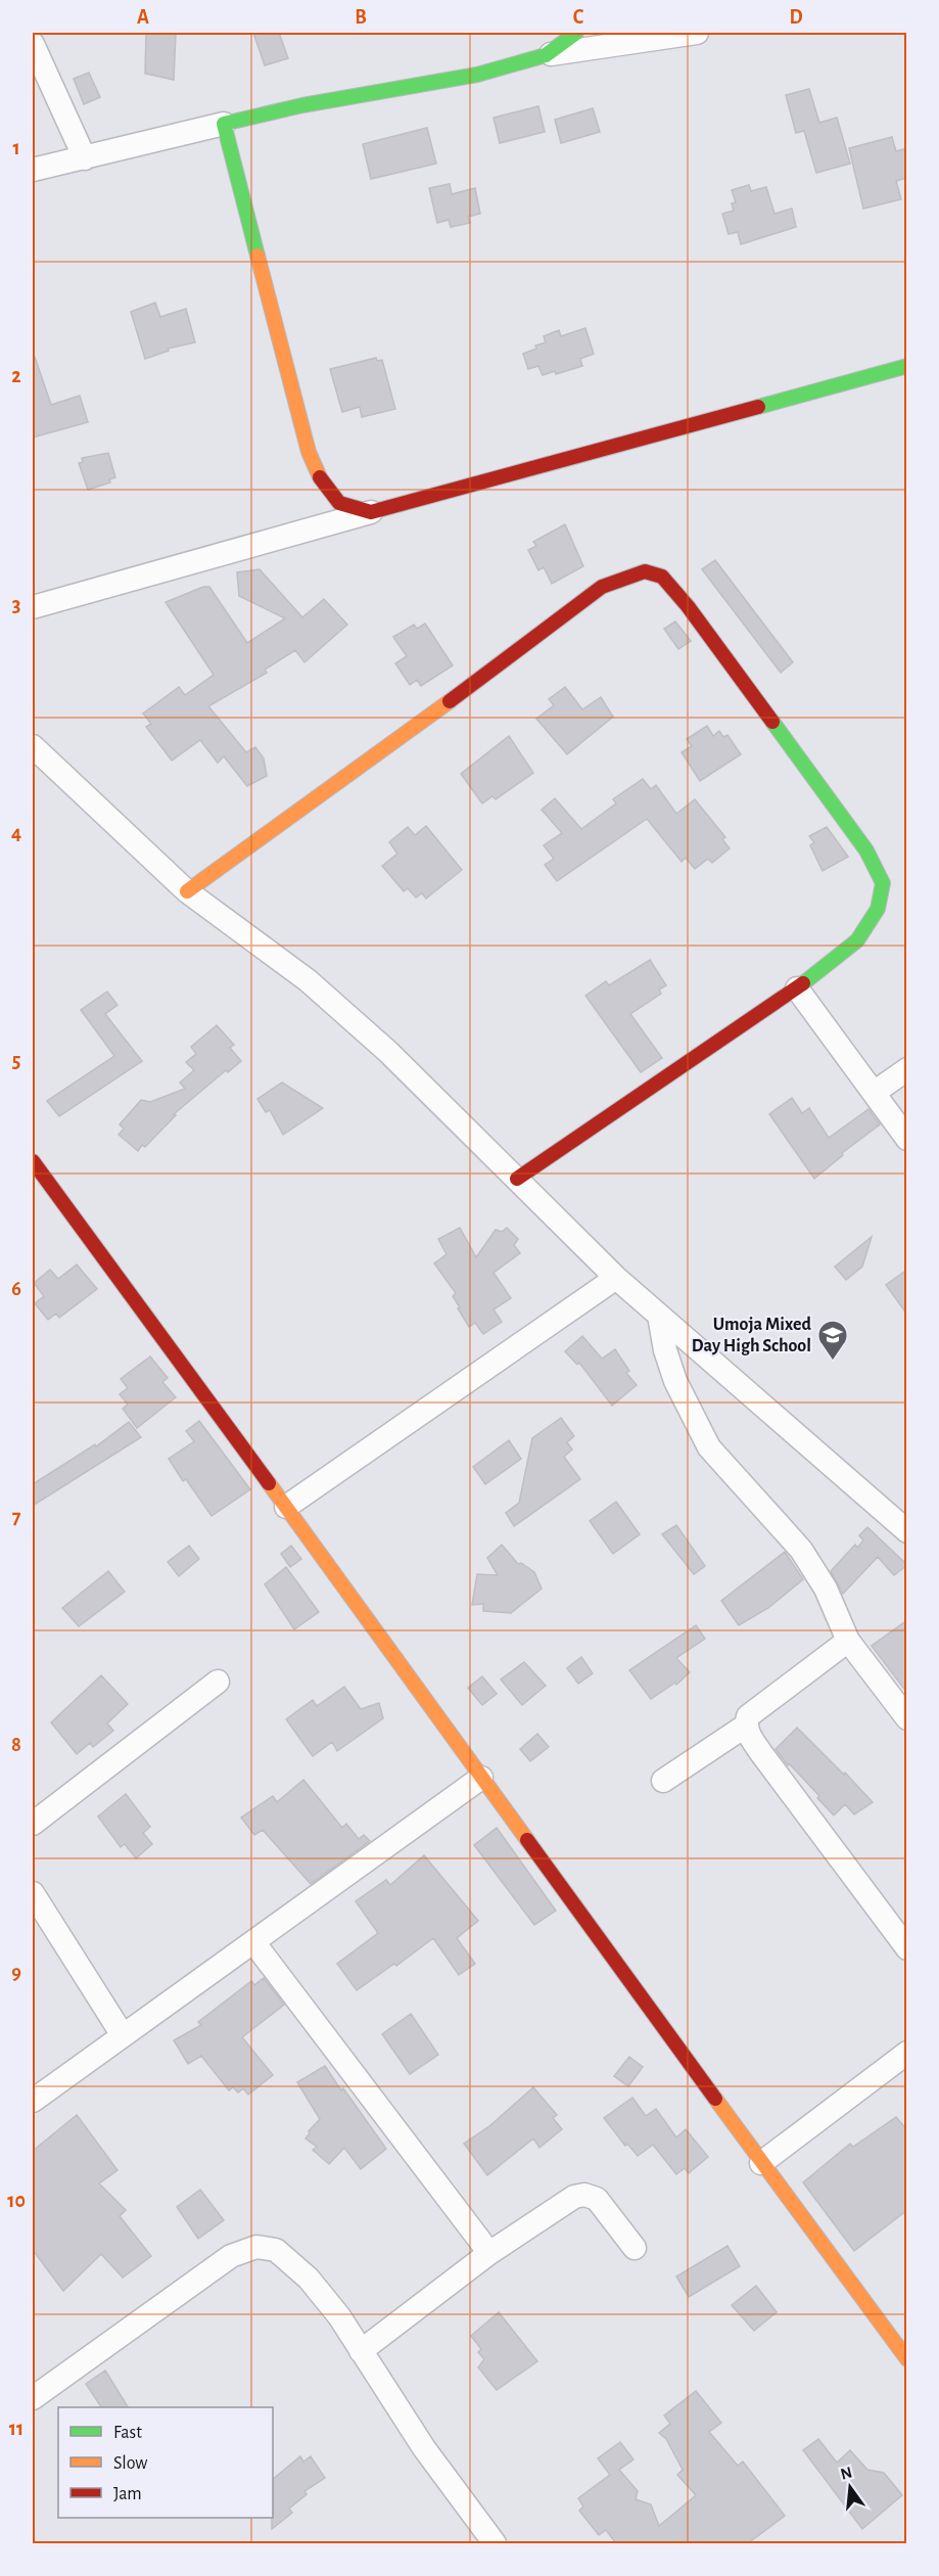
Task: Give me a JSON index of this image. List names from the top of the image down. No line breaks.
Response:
{"places":{"school or university":["Umoja Mixed Day High School"]},"legend":["Fast","Slow","Jam"],"north":"top","grid":{"columns":["A","B","C","D"],"rows":["1","2","3","4","5","6","7","8","9","10","11"]}}
